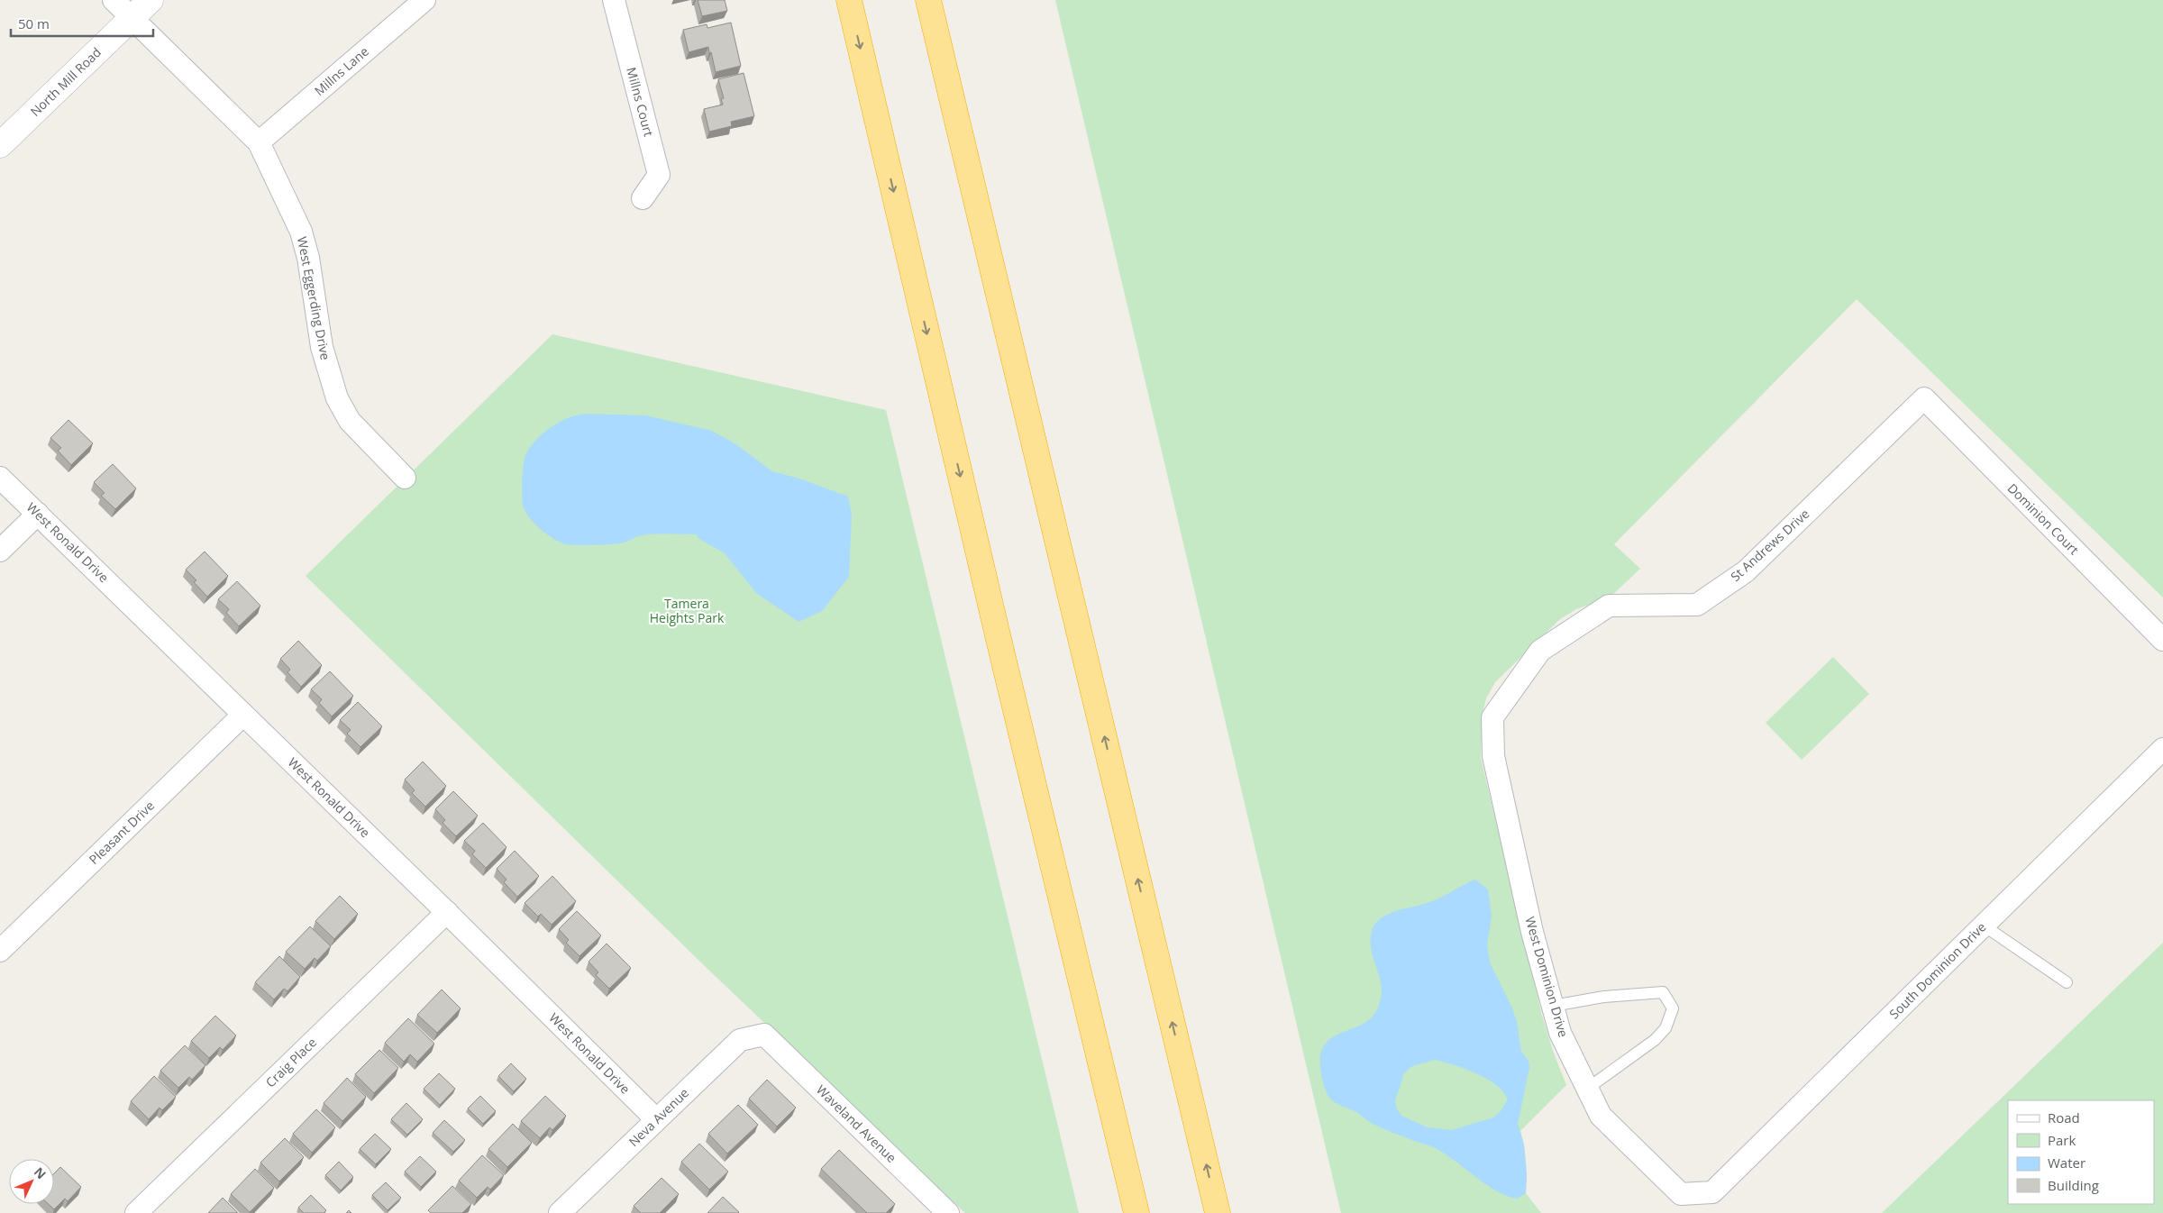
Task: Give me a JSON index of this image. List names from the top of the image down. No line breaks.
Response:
{"streets":{"street":["Millns Lane","North Mill Road","Millns Court","West Eggerding Drive","Dominion Court","West Ronald Drive","St Andrews Drive","Pleasant Drive","South Dominion Drive","West Dominion Drive","Craig Place","Neva Avenue","Waveland Avenue"]},"crossings":[["Millns Lane","West Eggerding Drive"],["North Mill Road","West Eggerding Drive"],["Dominion Court","St Andrews Drive"],["West Ronald Drive","Pleasant Drive"],["West Ronald Drive","Craig Place"],["West Ronald Drive","Neva Avenue"],["St Andrews Drive","West Dominion Drive"],["South Dominion Drive","West Dominion Drive"],["Neva Avenue","Waveland Avenue"]],"parks":["Tamera Heights Park"],"legend":["Road","Park","Water","Building"],"scale_bar":"50 m","north":"top right"}
